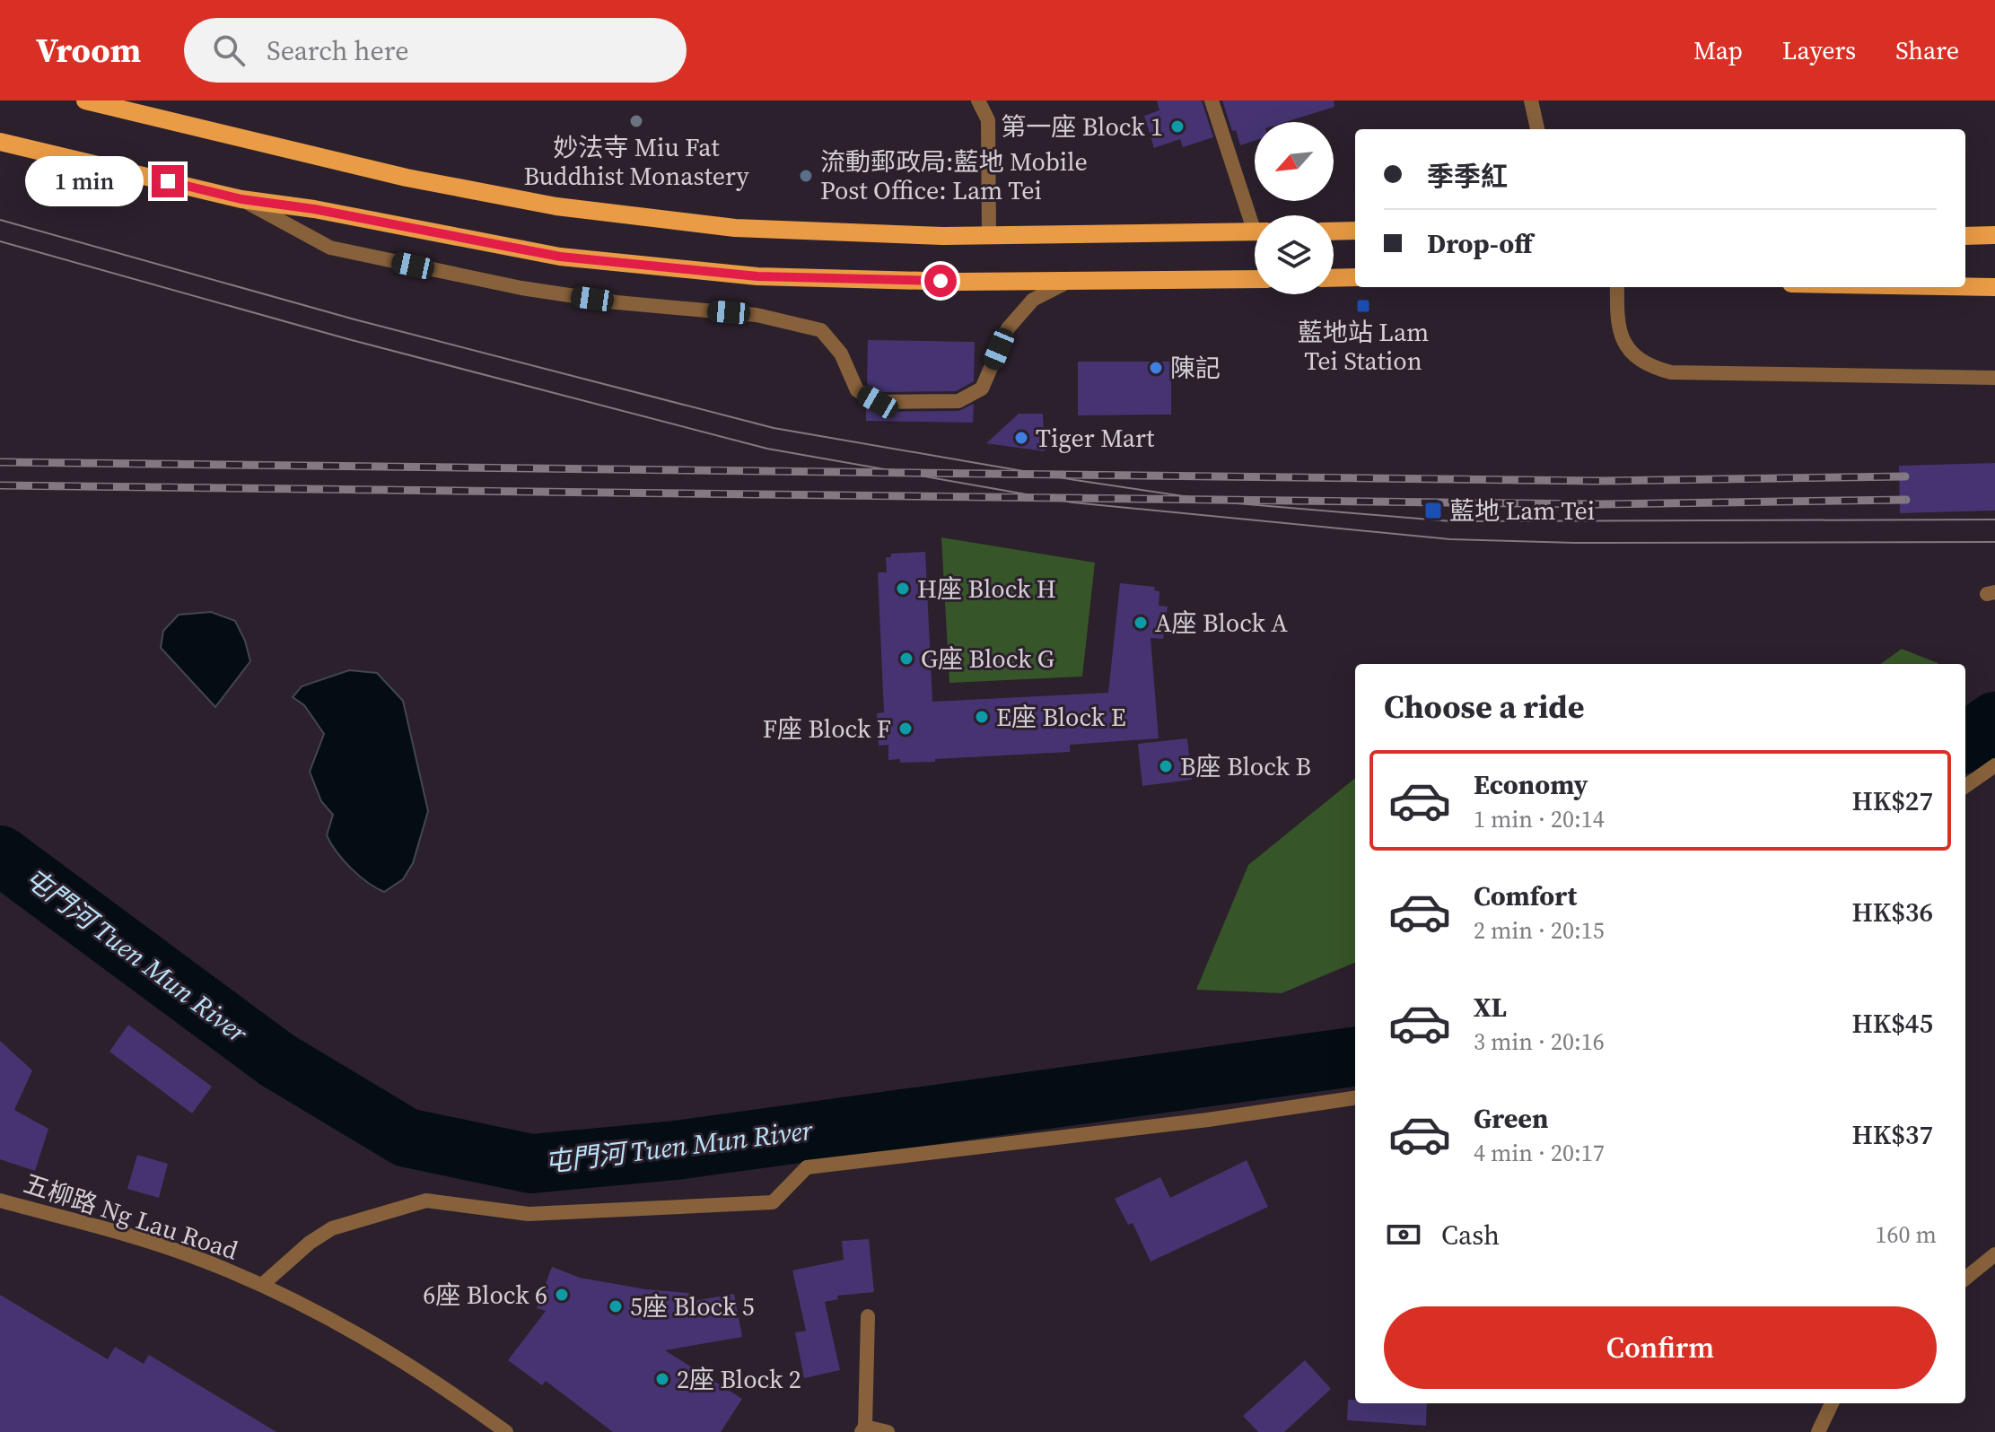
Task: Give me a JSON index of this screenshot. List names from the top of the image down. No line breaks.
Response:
{"streets":{"street":["五柳路 Ng Lau Road"]},"water":["屯門河 Tuen Mun River"],"places":{"other":["妙法寺 Miu Fat Buddhist Monastery","第一座 Block 1","流動郵政局:藍地 Mobile Post Office: Lam Tei","陳記","Tiger Mart","H座 Block H","A座 Block A","G座 Block G","E座 Block E","F座 Block F","B座 Block B","6座 Block 6","5座 Block 5","2座 Block 2"],"transit":["藍地站 Lam Tei Station","藍地 Lam Tei"]},"north":"bottom left","page":{"header":"Vroom","search":"Search here","nav":["Map","Layers","Share"],"banner":["季季紅","Drop-off"],"bubble":"1 min","heading":"Choose a ride","list":[{"name":"Economy","note":"1 min · 20:14","value":"HK$27"},{"name":"Comfort","note":"2 min · 20:15","value":"HK$36"},{"name":"XL","note":"3 min · 20:16","value":"HK$45"},{"name":"Green","note":"4 min · 20:17","value":"HK$37"}],"pay":["Cash","160 m"],"buttons":"Confirm"}}
